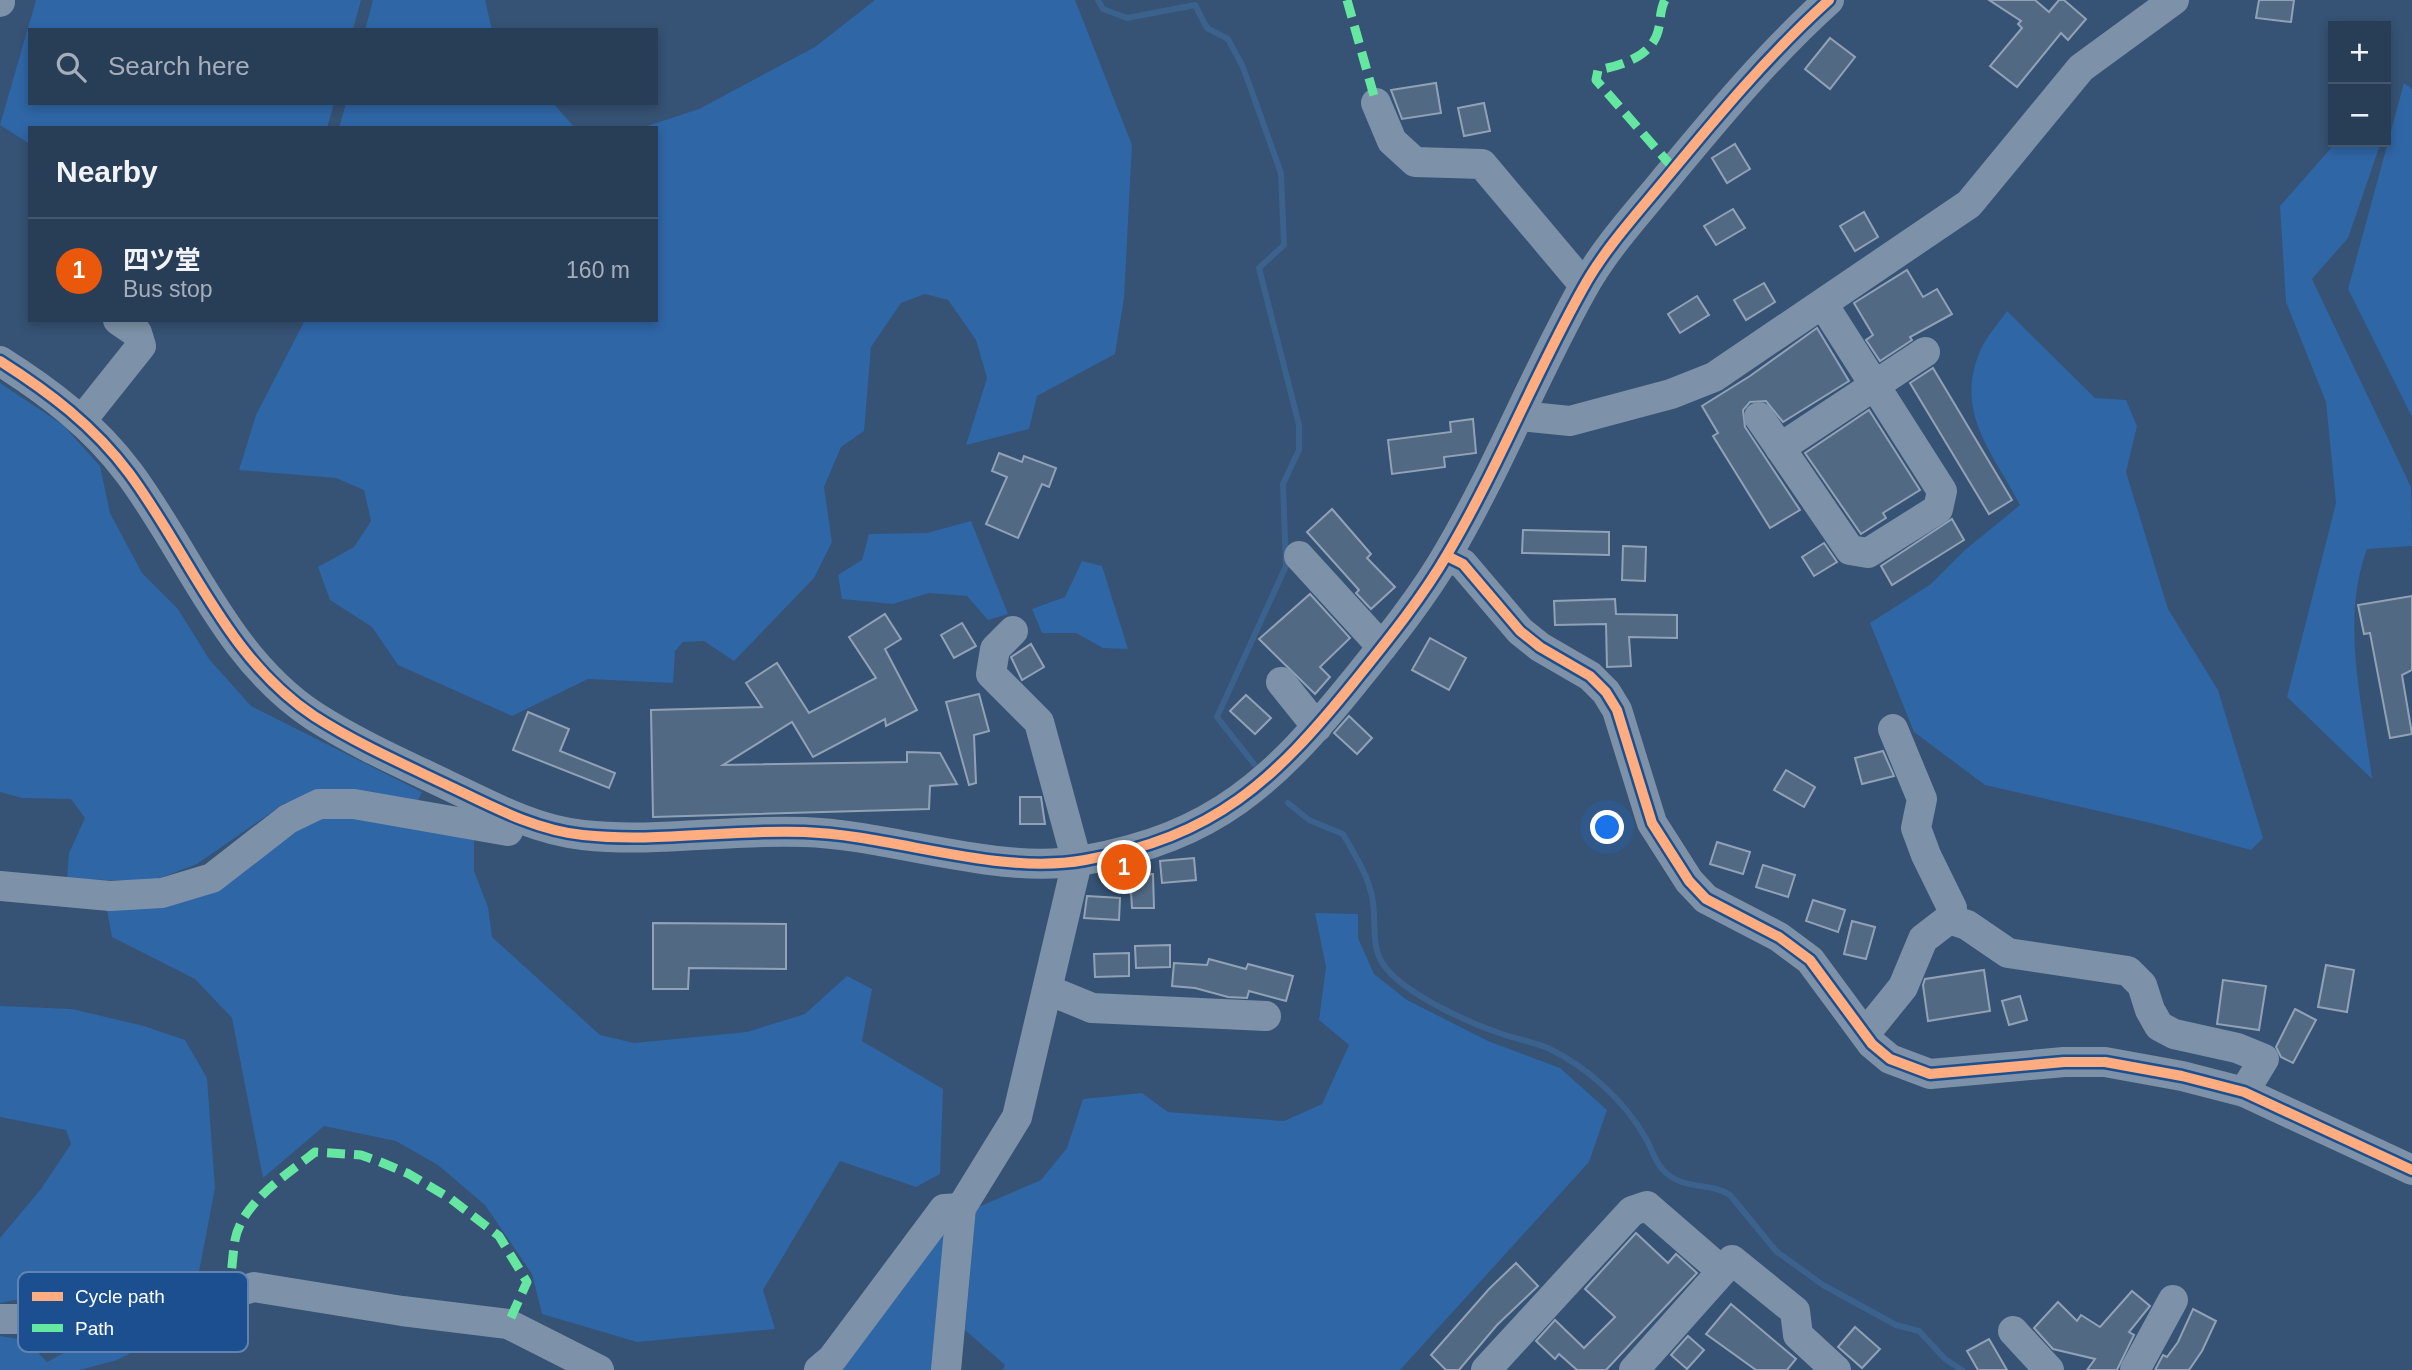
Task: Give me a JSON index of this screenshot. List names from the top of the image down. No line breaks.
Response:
{"legend":["Cycle path","Path"],"page":{"map_buttons":["+","−"],"search":"Search here","heading":"Nearby","list":[{"mark":"1","name":"四ツ堂","note":"Bus stop","value":"160 m"}],"pins":"1"}}
